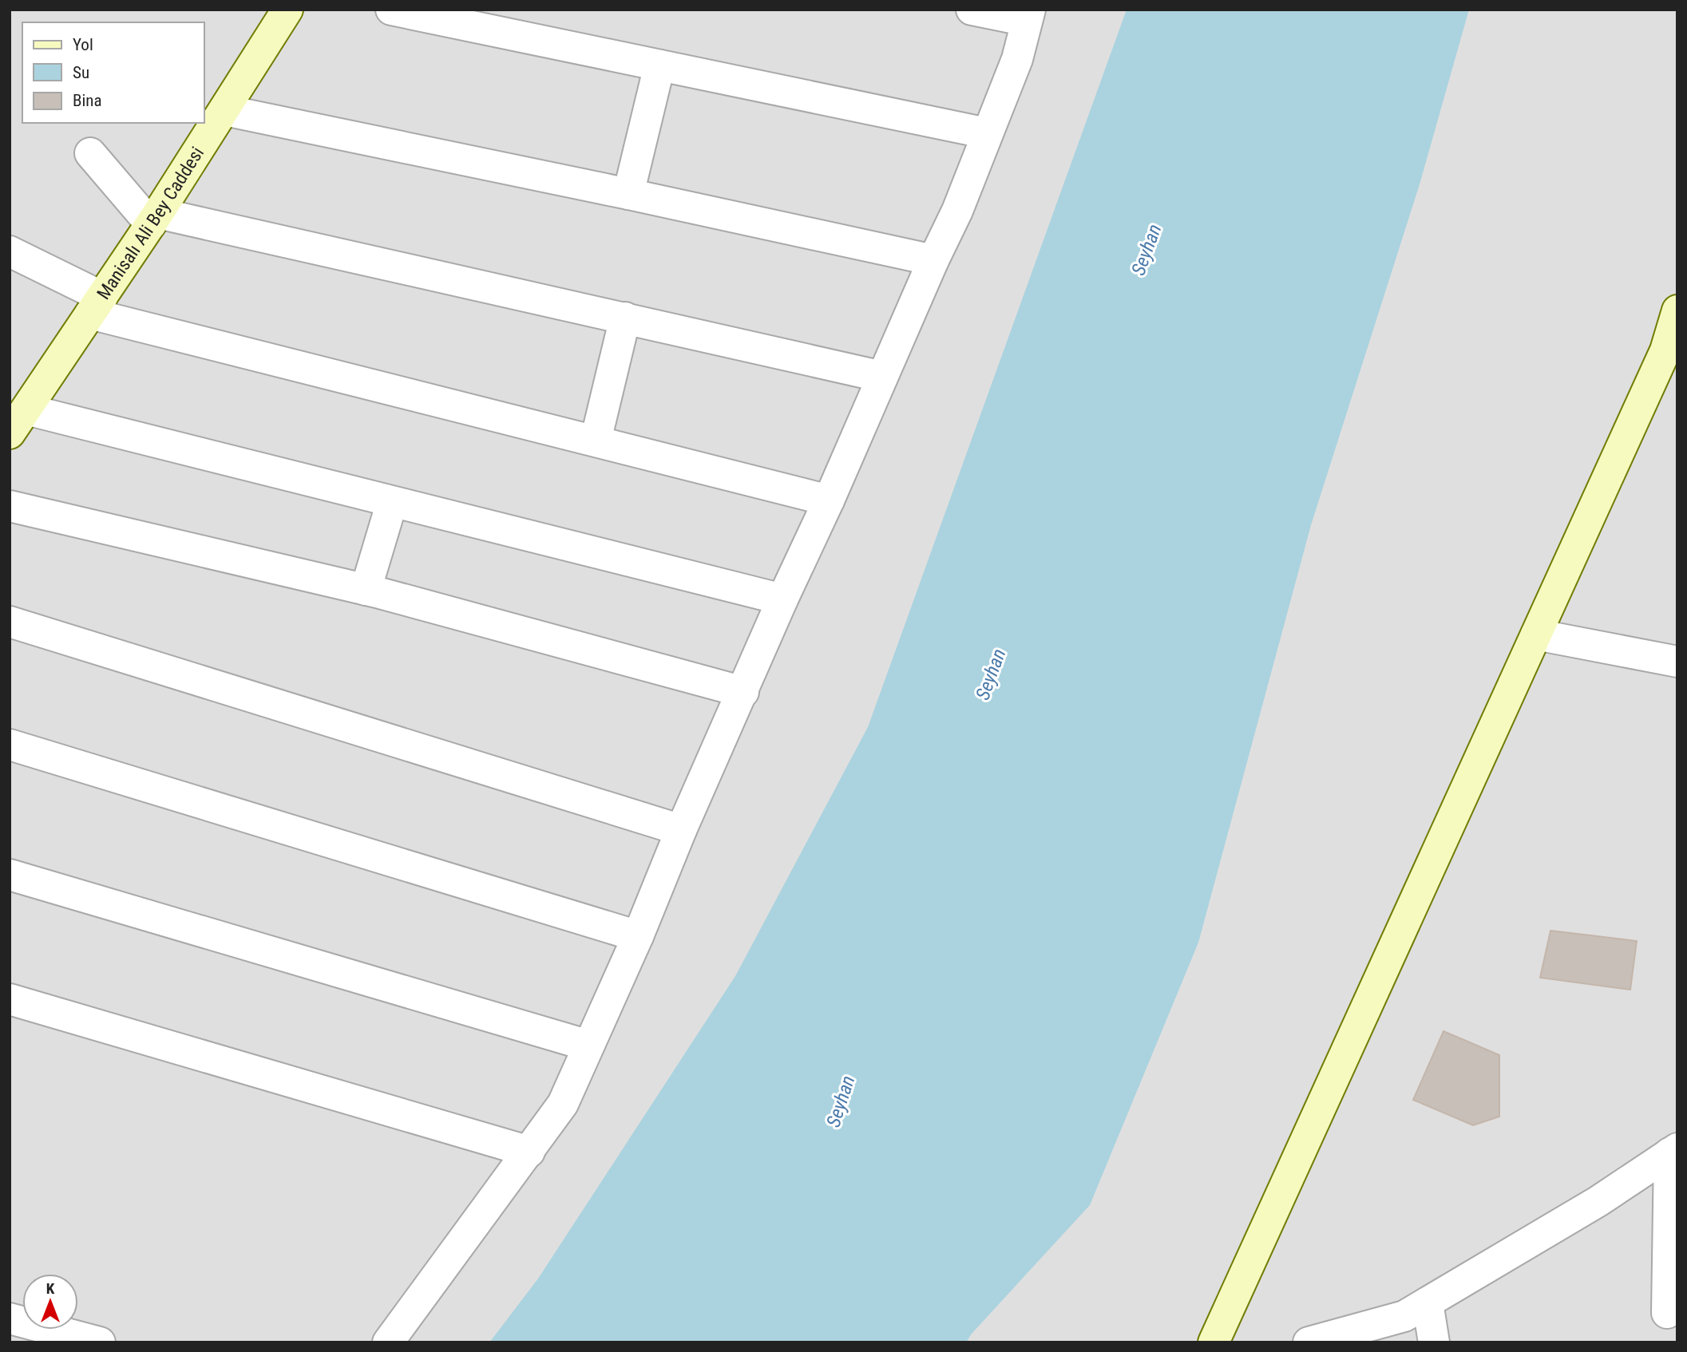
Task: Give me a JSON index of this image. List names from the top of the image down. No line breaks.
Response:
{"streets":{"main road":["Manisalı Ali Bey Caddesi"]},"water":["Seyhan"],"legend":["Yol","Su","Bina"],"north":"top"}
